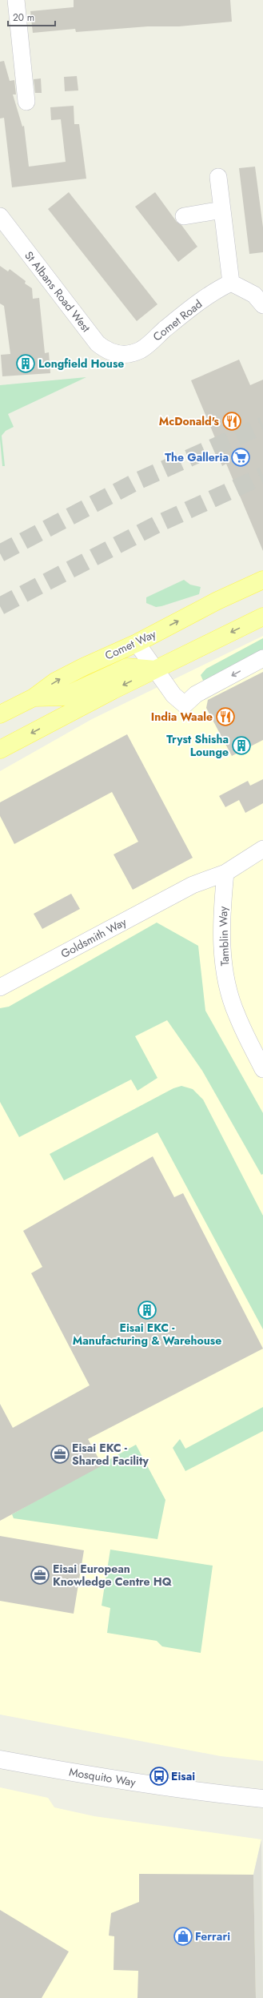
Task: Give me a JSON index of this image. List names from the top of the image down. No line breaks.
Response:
{"streets":{"main road":["Comet Way"],"street":["St Albans Road West","Comet Road","Tamblin Way","Goldsmith Way","Mosquito Way"]},"crossings":[["St Albans Road West","Comet Road"],["Tamblin Way","Goldsmith Way"]],"places":{"building":["Longfield House","Tryst Shisha Lounge","Eisai EKC - Manufacturing & Warehouse"],"restaurant":["McDonald's","India Waale"],"supermarket":["The Galleria"],"office":["Eisai EKC - Shared Facility","Eisai European Knowledge Centre HQ"],"bus stop":["Eisai"],"shop":["Ferrari"]},"scale_bar":"20 m"}
